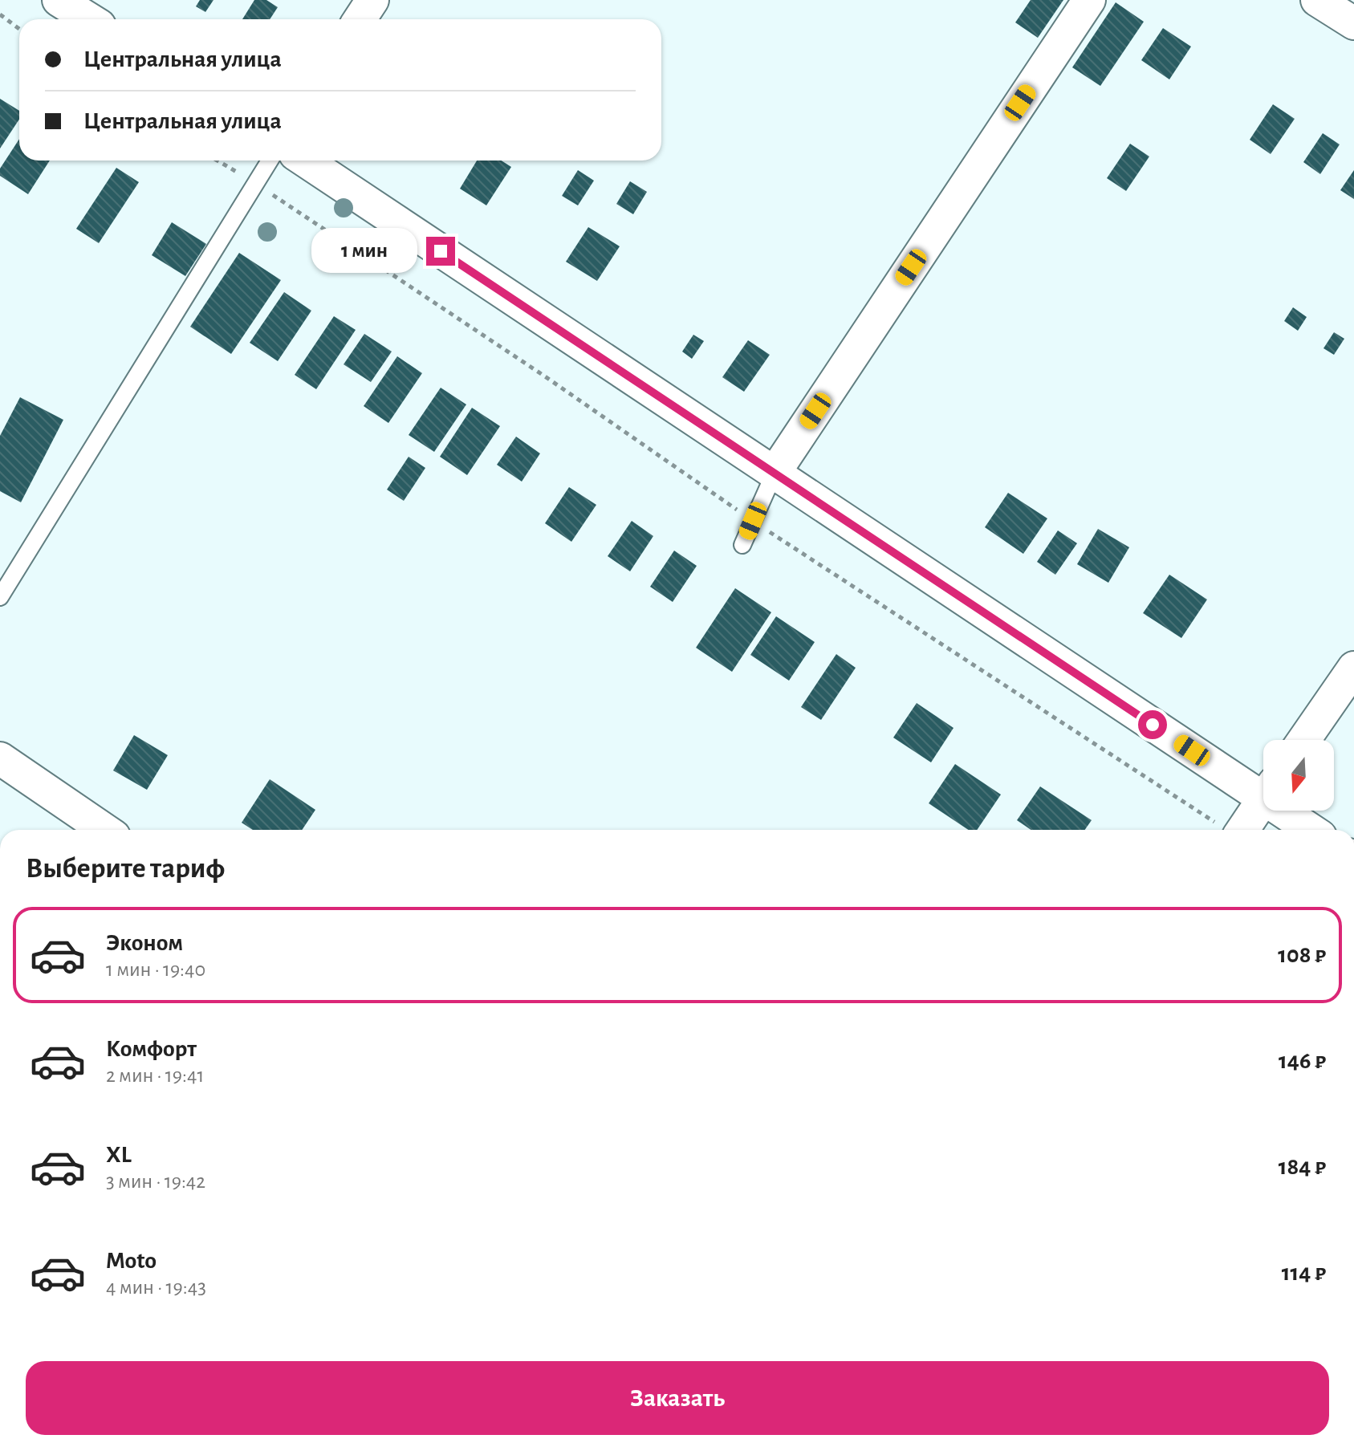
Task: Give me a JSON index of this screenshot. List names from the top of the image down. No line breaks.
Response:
{"north":"bottom","page":{"banner":["Центральная улица","Центральная улица"],"bubble":"1 мин","heading":"Выберите тариф","list":[{"name":"Эконом","note":"1 мин · 19:40","value":"108 ₽"},{"name":"Комфорт","note":"2 мин · 19:41","value":"146 ₽"},{"name":"XL","note":"3 мин · 19:42","value":"184 ₽"},{"name":"Moto","note":"4 мин · 19:43","value":"114 ₽"}],"buttons":"Заказать"}}
